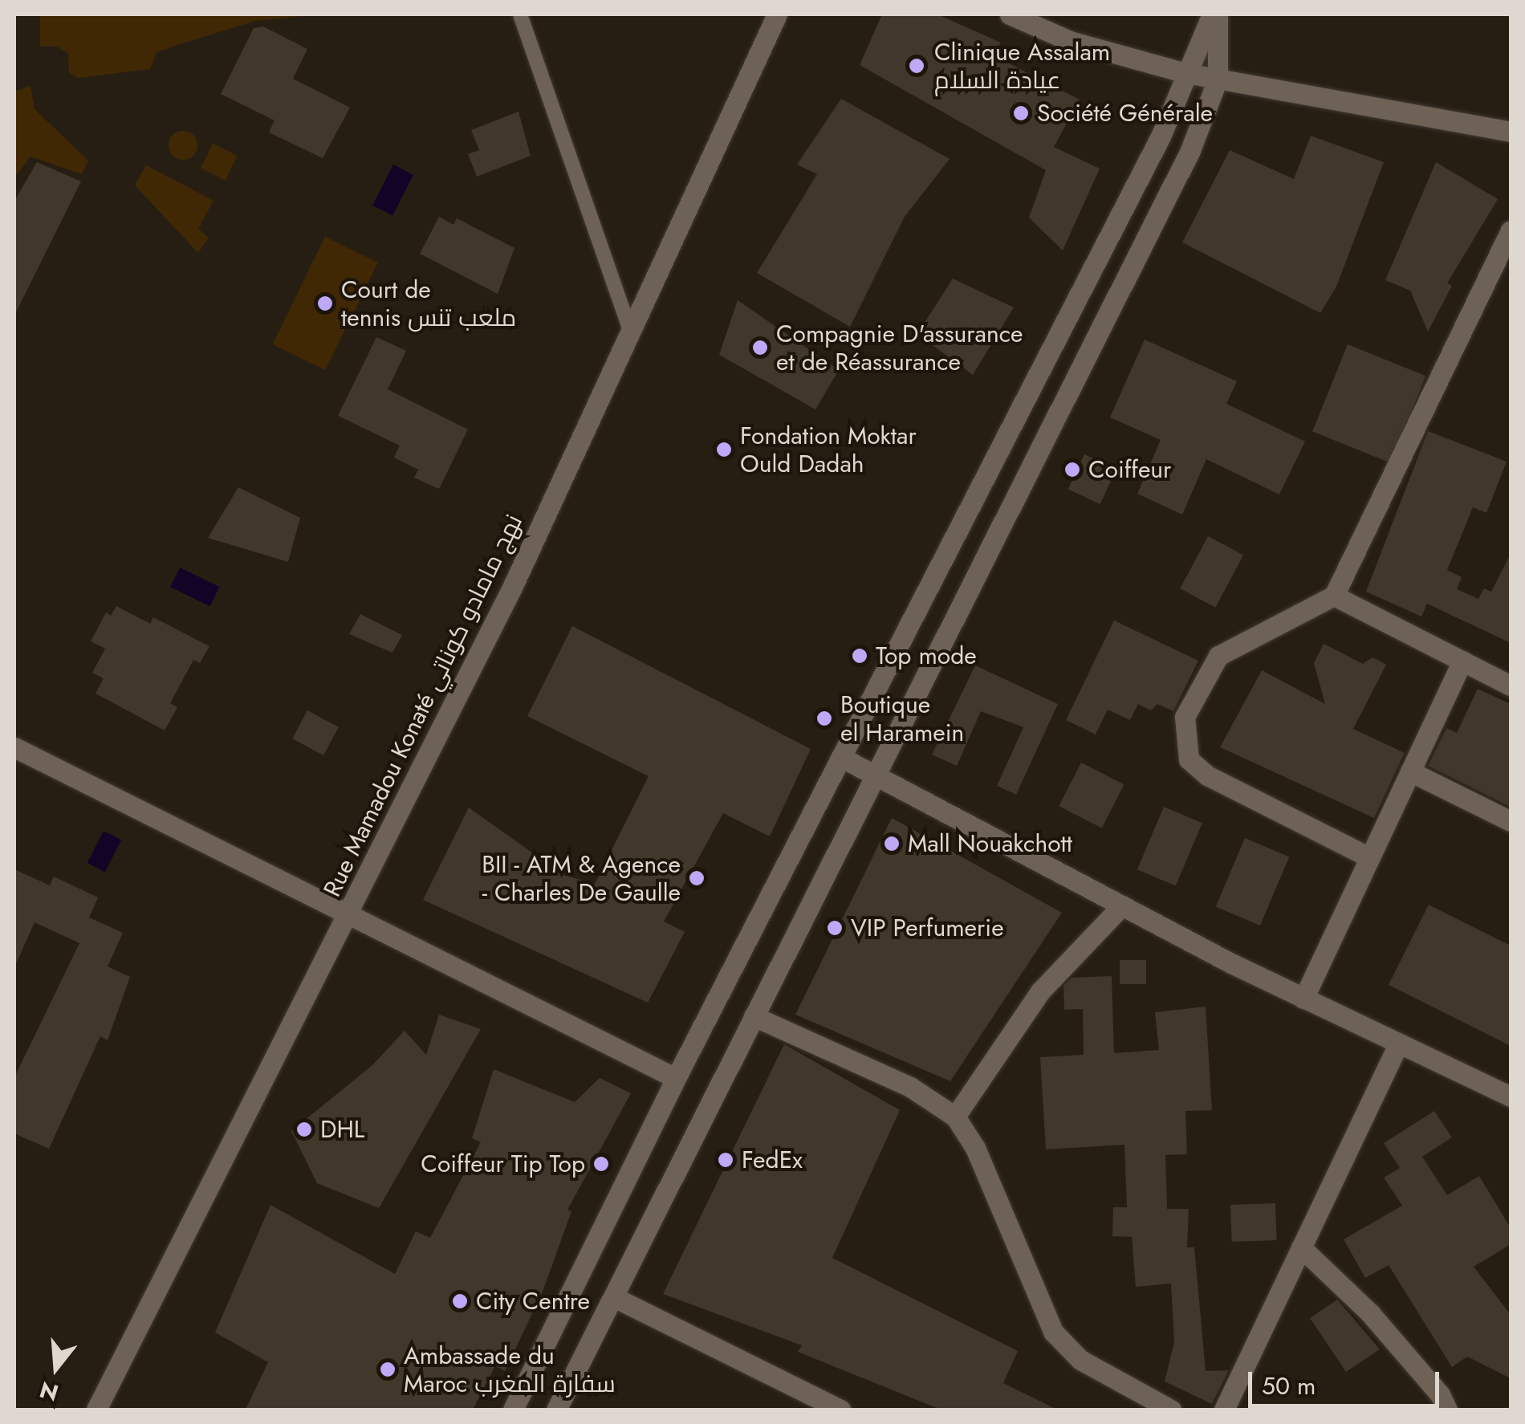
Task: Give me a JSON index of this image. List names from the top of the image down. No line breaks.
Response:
{"streets":{"street":["Rue Mamadou Konaté نهج مامادو كوناتي"]},"places":["Clinique Assalam عيادة السلام","Société Générale","Court de tennis ملعب تنس","Compagnie D'assurance et de Réassurance","Fondation Moktar Ould Dadah","Coiffeur","Top mode","Boutique el Haramein","Mall Nouakchott","BII - ATM & Agence - Charles De Gaulle","VIP Perfumerie","DHL","FedEx","Coiffeur Tip Top","City Centre","Ambassade du Maroc سفارة المغرب"],"scale_bar":"50 m","north":"bottom"}
